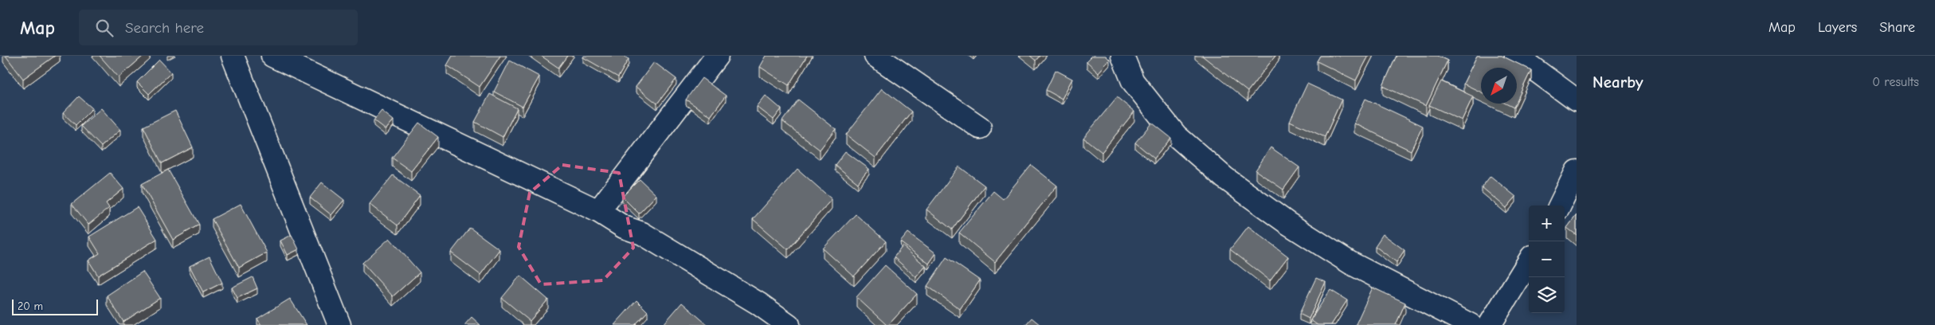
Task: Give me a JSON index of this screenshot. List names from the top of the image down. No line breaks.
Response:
{"scale_bar":"20 m","north":"bottom left","page":{"header":"Map","search":"Search here","nav":["Map","Layers","Share"],"heading":["Nearby","0 results"],"map_buttons":["+","−"],"scale":"20 m"}}
